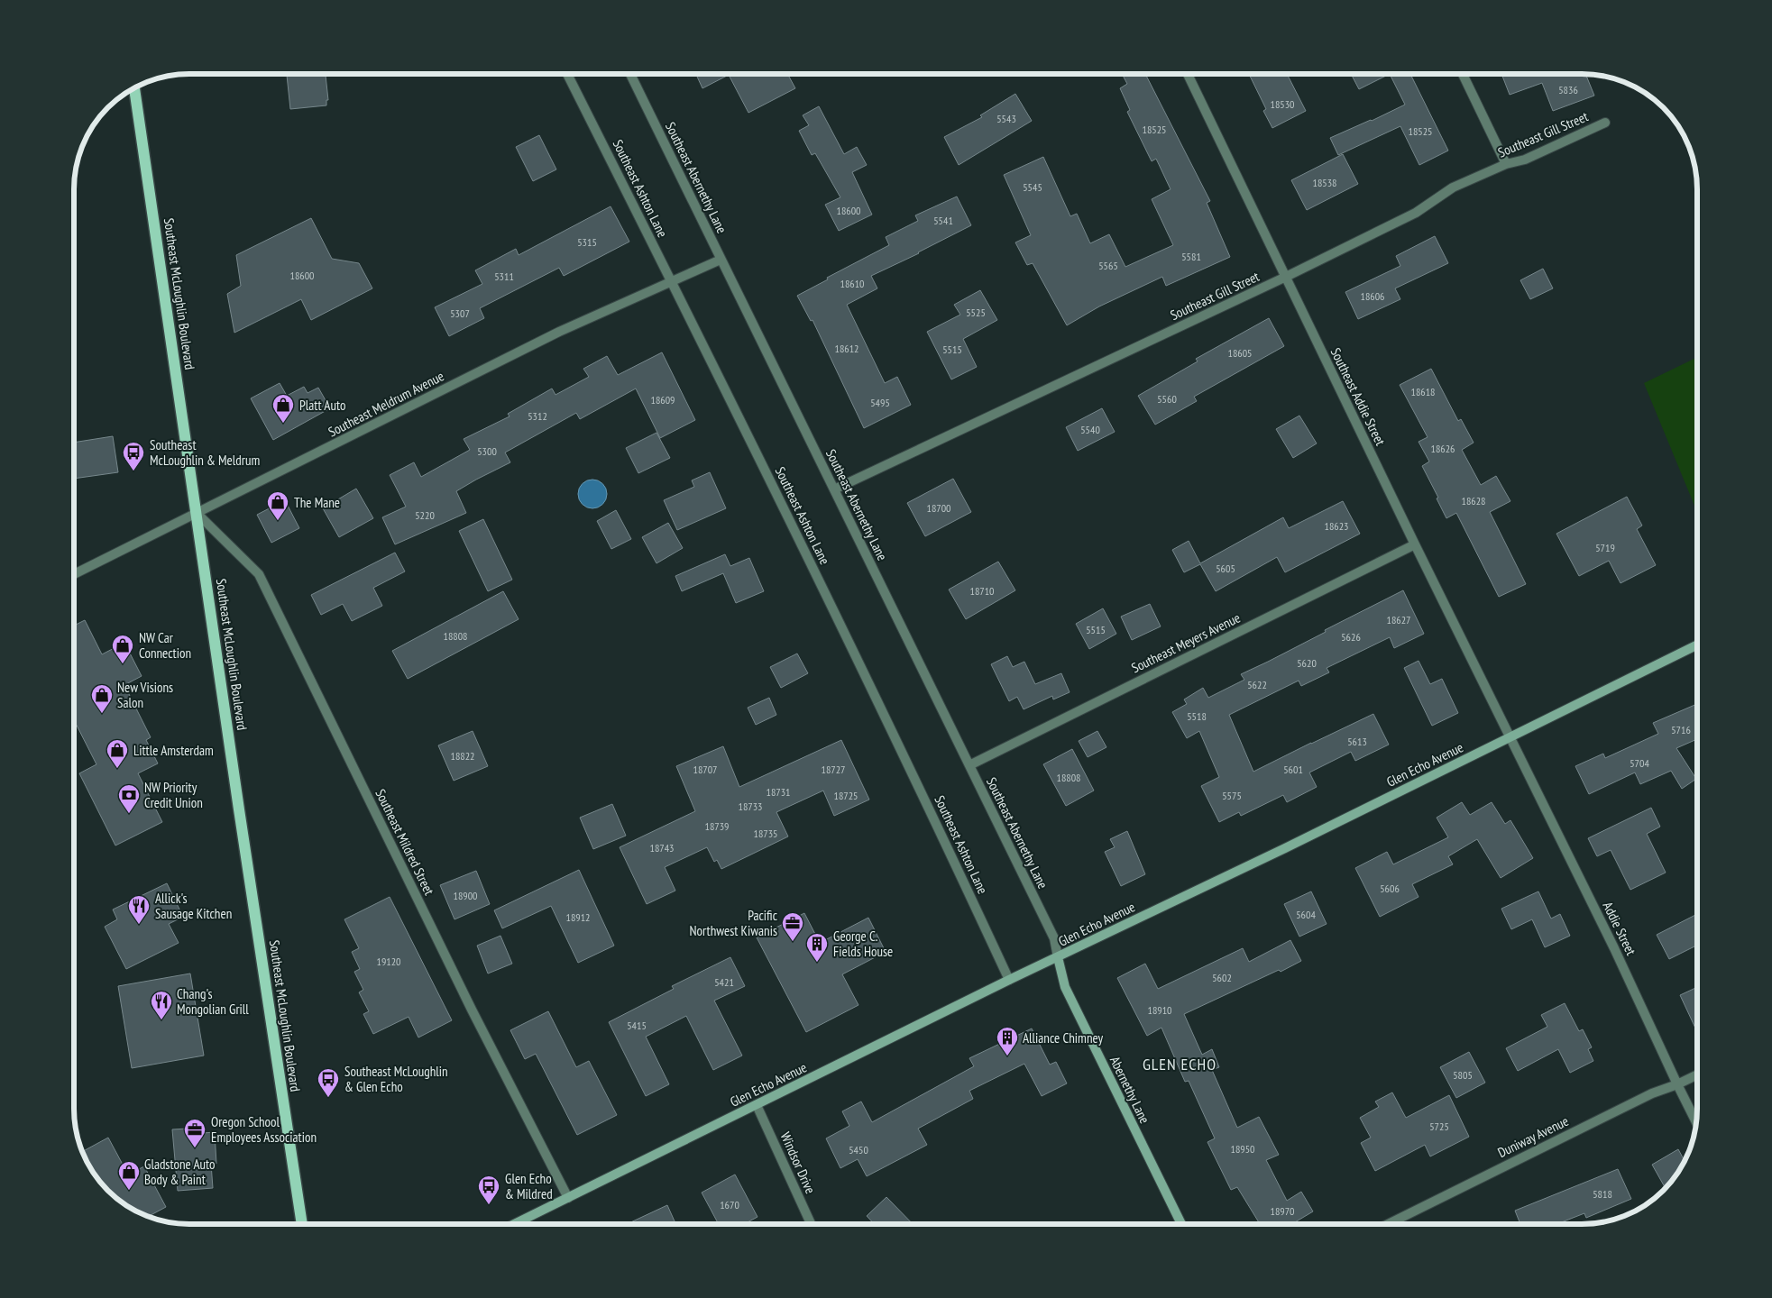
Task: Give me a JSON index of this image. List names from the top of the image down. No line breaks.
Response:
{"streets":{"main road":["Southeast McLoughlin Boulevard"],"street":["Southeast Gill Street","Southeast Abernethy Lane","Southeast Ashton Lane","Southeast Addie Street","Southeast Meldrum Avenue","Southeast Meyers Avenue","Glen Echo Avenue","Southeast Mildred Street","Addie Street","Abernethy Lane","Duniway Avenue","Windsor Drive"]},"crossings":[["Southeast Gill Street","Southeast Abernethy Lane"],["Southeast Gill Street","Southeast Addie Street"],["Southeast Abernethy Lane","Southeast Meldrum Avenue"],["Southeast Abernethy Lane","Southeast Meyers Avenue"],["Southeast Abernethy Lane","Glen Echo Avenue"],["Southeast Abernethy Lane","Abernethy Lane"],["Southeast Ashton Lane","Southeast Meldrum Avenue"],["Southeast Ashton Lane","Glen Echo Avenue"],["Southeast McLoughlin Boulevard","Southeast Meldrum Avenue"],["Southeast McLoughlin Boulevard","Southeast Mildred Street"],["Southeast Addie Street","Southeast Meyers Avenue"],["Southeast Addie Street","Glen Echo Avenue"],["Southeast Addie Street","Addie Street"],["Southeast Meldrum Avenue","Southeast Mildred Street"],["Glen Echo Avenue","Southeast Mildred Street"],["Glen Echo Avenue","Addie Street"],["Glen Echo Avenue","Abernethy Lane"],["Glen Echo Avenue","Windsor Drive"],["Addie Street","Duniway Avenue"]],"districts":["GLEN ECHO"],"places":{"shop":["Platt Auto","The Mane","NW Car Connection","New Visions Salon","Little Amsterdam","Gladstone Auto Body & Paint"],"bus stop":["Southeast McLoughlin & Meldrum","Southeast McLoughlin & Glen Echo","Glen Echo & Mildred"],"bank":["NW Priority Credit Union"],"restaurant":["Allick's Sausage Kitchen","Chang's Mongolian Grill"],"office":["Pacific Northwest Kiwanis","Oregon School Employees Association"],"building":["George C. Fields House","Alliance Chimney"]},"house_numbers":["5836","18530","5543","18525","18525","18538","5545","18600","5541","5315","5581","5565","18600","5311","18610","18606","5525","5307","18612","5515","18605","18618","5560","18609","5495","5312","5540","18626","5300","18628","18700","5220","18623","5719","5605","18710","18627","5515","18808","5626","5620","5622","5518","5716","5613","18822","5704","18707","18727","5601","18808","18731","18725","5575","18733","18739","18735","18743","5606","18900","5604","18912","19120","5602","5421","18910","5415","5805","5725","18950","5450","5818","1670","18970"]}
